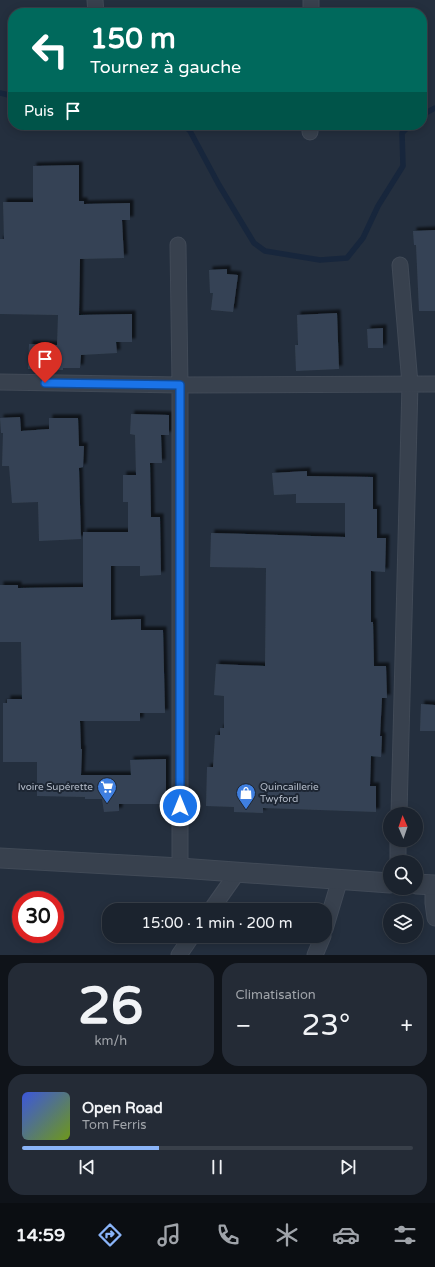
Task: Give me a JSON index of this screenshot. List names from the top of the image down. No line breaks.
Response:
{"places":{"supermarket":["Ivoire Supérette"],"shop":["Quincaillerie Twyford"]},"north":"top","page":{"turn":["150 m","Tournez à gauche"],"then":"Puis","limit":"30","trip":"15:00 · 1 min · 200 m","tile":[["26","km/h"],"Climatisation"],"heat":["−","23°","+"],"song":["Open Road","Tom Ferris"],"tabs":"14:59"}}
